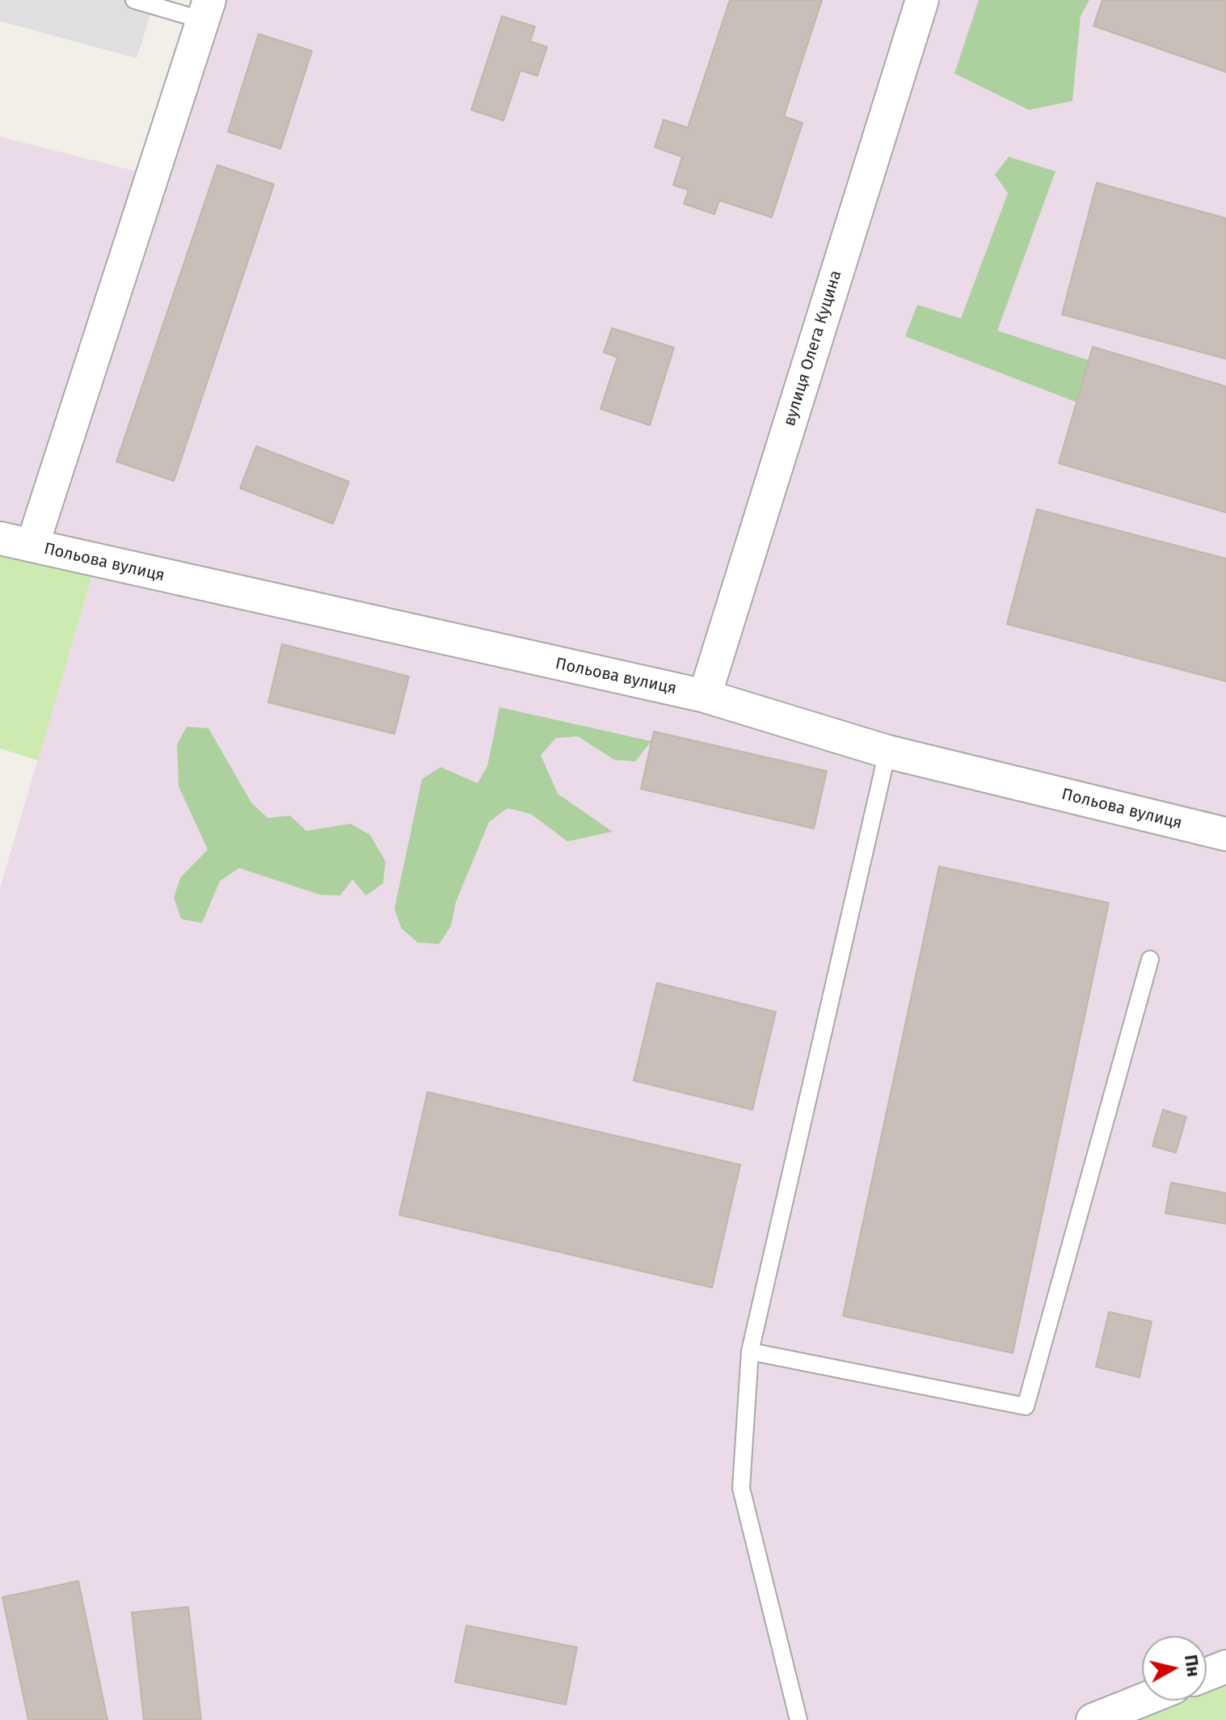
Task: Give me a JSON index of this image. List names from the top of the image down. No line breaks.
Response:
{"streets":{"street":["вулиця Олега Куцина","Польова вулиця"]},"crossings":[["вулиця Олега Куцина","Польова вулиця"]],"north":"right"}
